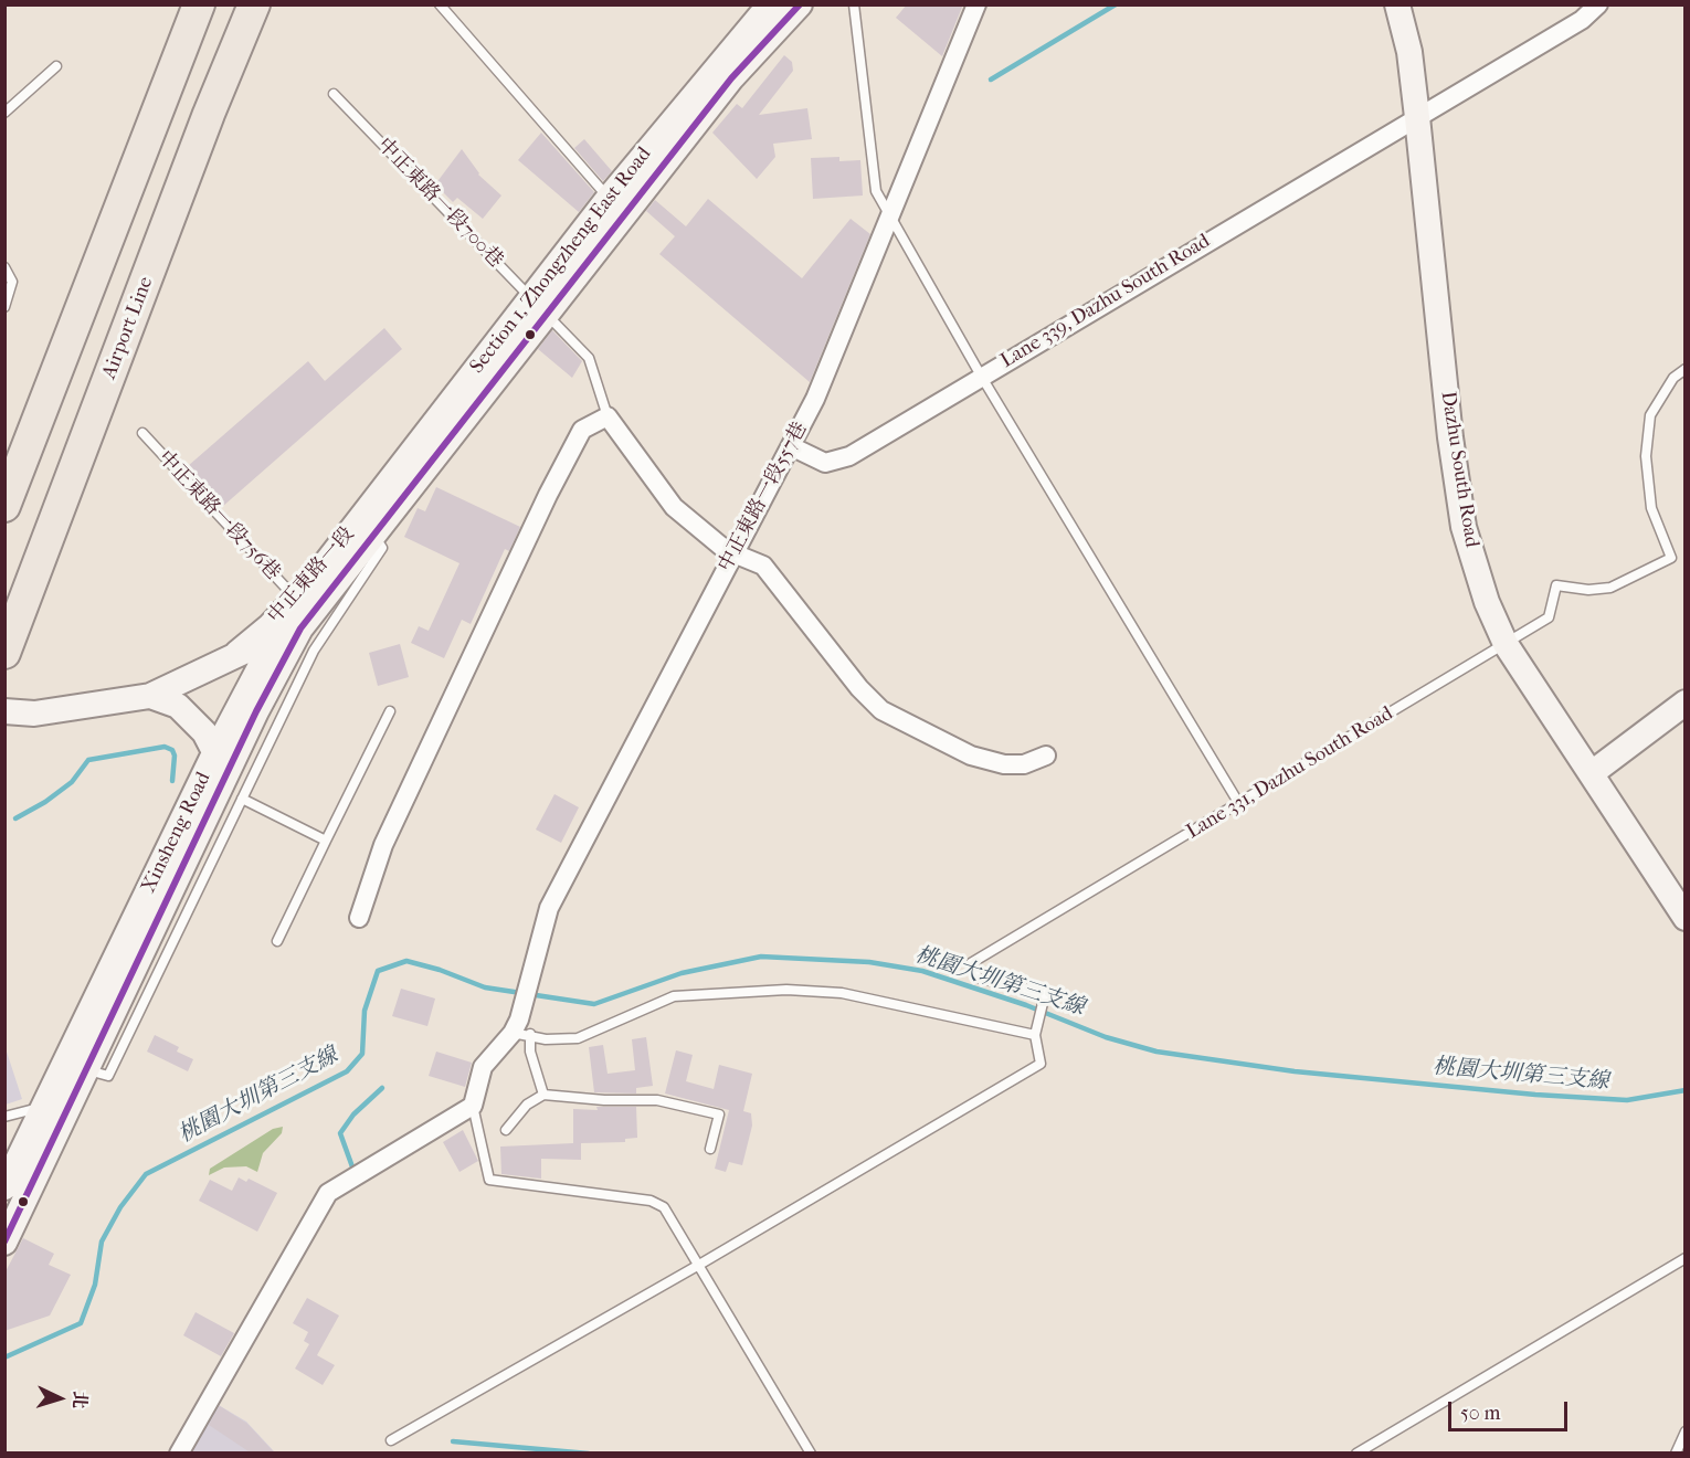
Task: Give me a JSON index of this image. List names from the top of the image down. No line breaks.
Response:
{"streets":{"highway":["Airport Line"],"main road":["Section 1, Zhongzheng East Road","Dazhu South Road","中正東路一段","Xinsheng Road"],"street":["Lane 339, Dazhu South Road","中正東路一段557巷"],"lane":["中正東路一段700巷","中正東路一段756巷","Lane 331, Dazhu South Road"]},"crossings":[["中正東路一段700巷","Section 1, Zhongzheng East Road"],["Section 1, Zhongzheng East Road","中正東路一段"],["Section 1, Zhongzheng East Road","Xinsheng Road"],["Lane 339, Dazhu South Road","Dazhu South Road"],["Lane 339, Dazhu South Road","中正東路一段557巷"],["Dazhu South Road","Lane 331, Dazhu South Road"],["中正東路一段756巷","中正東路一段"],["中正東路一段","Xinsheng Road"]],"water":["桃園大圳第三支線"],"scale_bar":"50 m","north":"right"}
